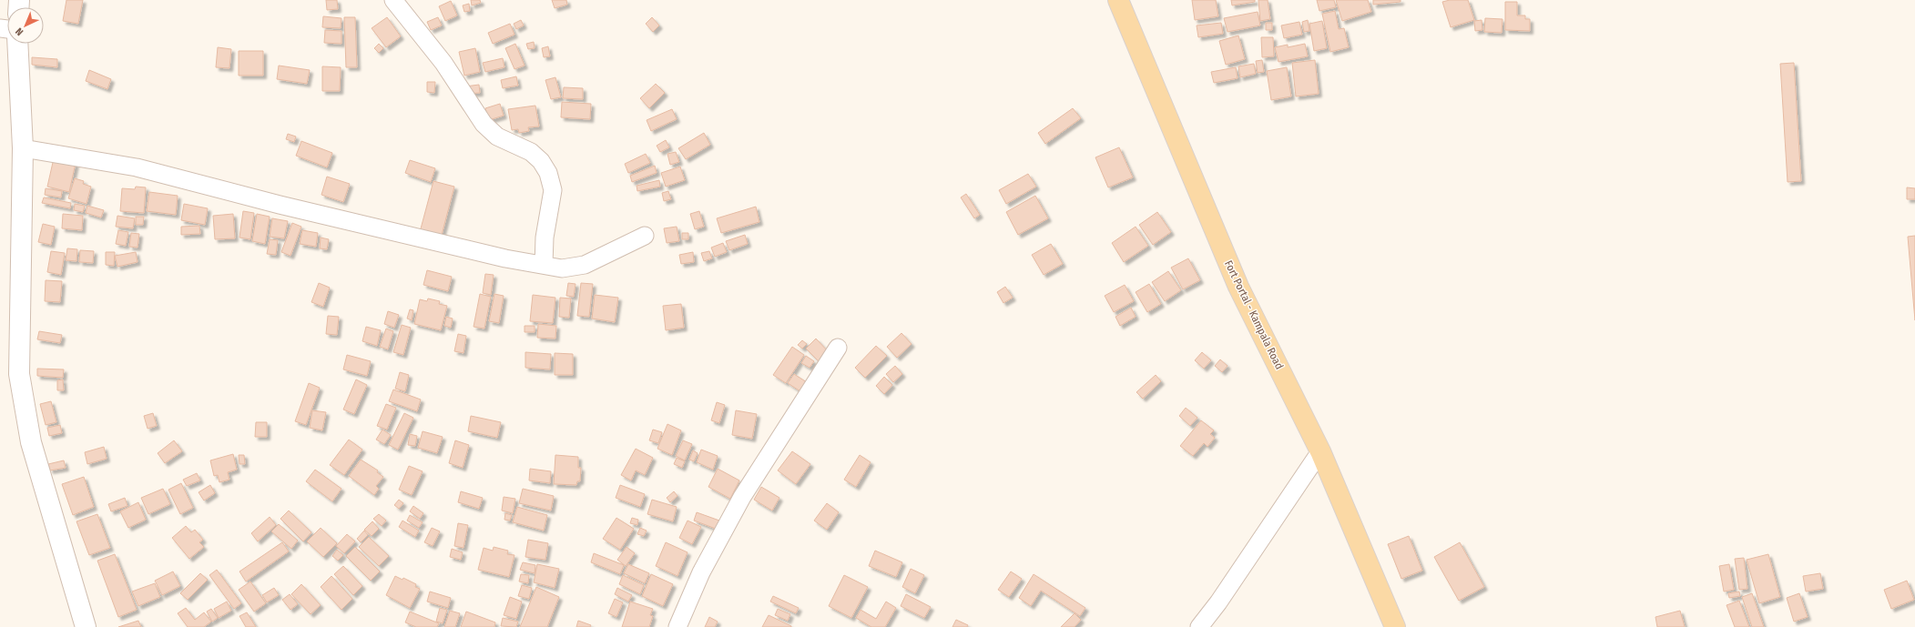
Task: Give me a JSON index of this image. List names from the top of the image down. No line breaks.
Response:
{"streets":{"main road":["Fort Portal - Kampala Road"]},"north":"bottom left"}
